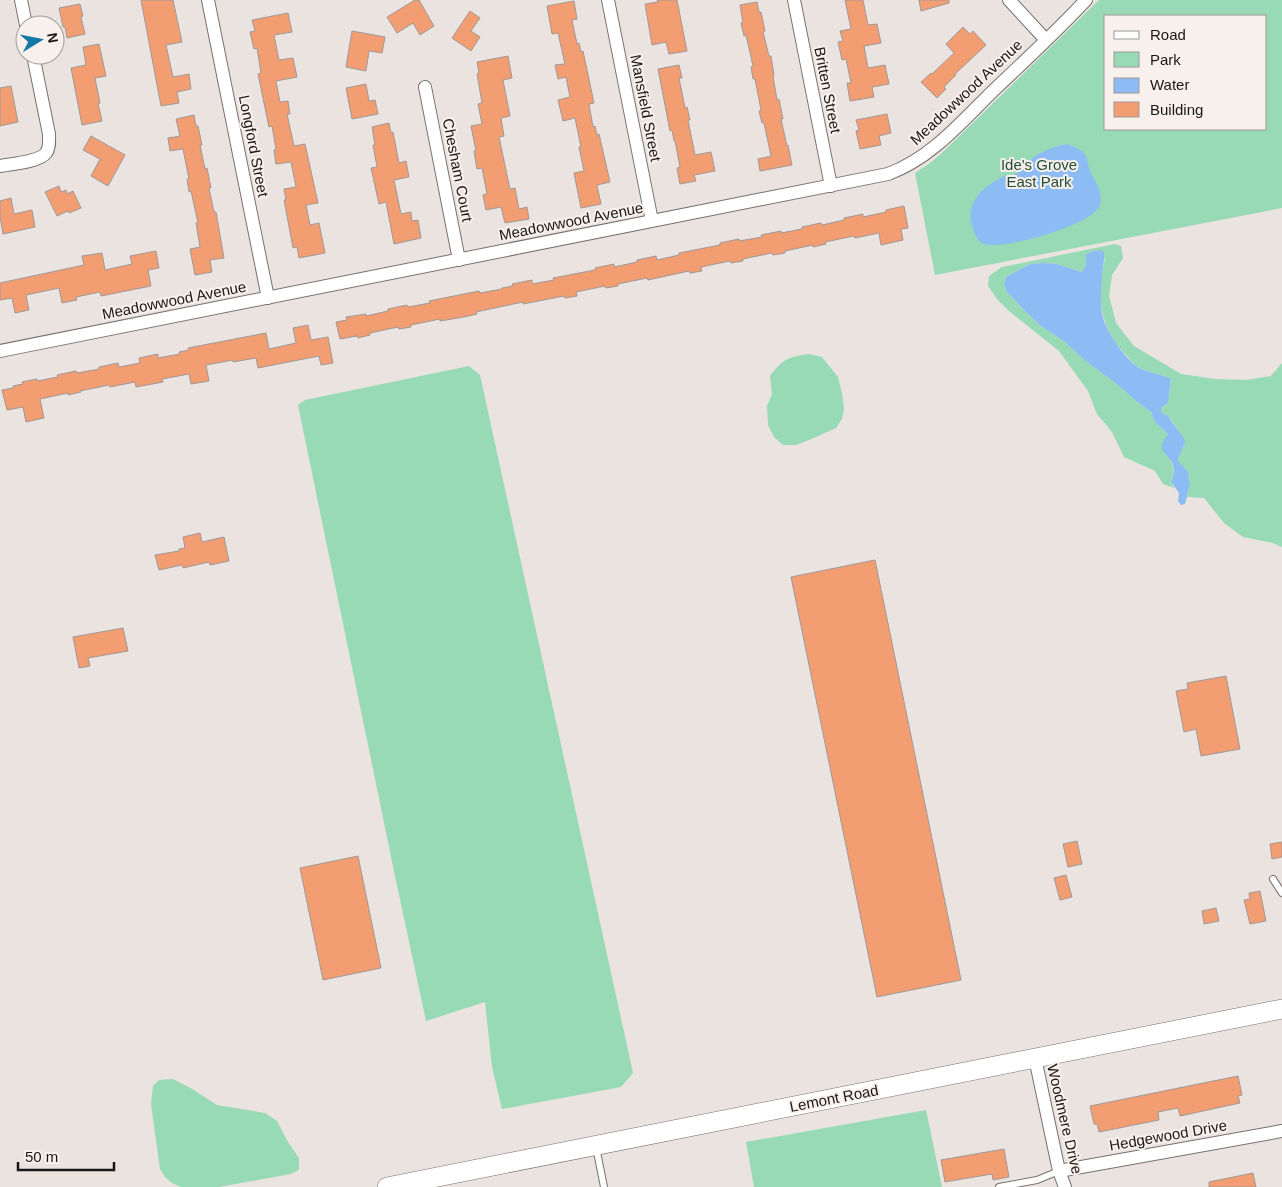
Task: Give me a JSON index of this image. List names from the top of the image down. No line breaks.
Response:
{"streets":{"main road":["Lemont Road"],"street":["Britten Street","Meadowwood Avenue","Mansfield Street","Longford Street","Chesham Court","Woodmere Drive","Hedgewood Drive"]},"crossings":[["Britten Street","Meadowwood Avenue"],["Meadowwood Avenue","Mansfield Street"],["Meadowwood Avenue","Longford Street"],["Meadowwood Avenue","Chesham Court"],["Lemont Road","Woodmere Drive"],["Woodmere Drive","Hedgewood Drive"]],"parks":["Ide's Grove East Park"],"legend":["Road","Park","Water","Building"],"scale_bar":"50 m","north":"right"}
